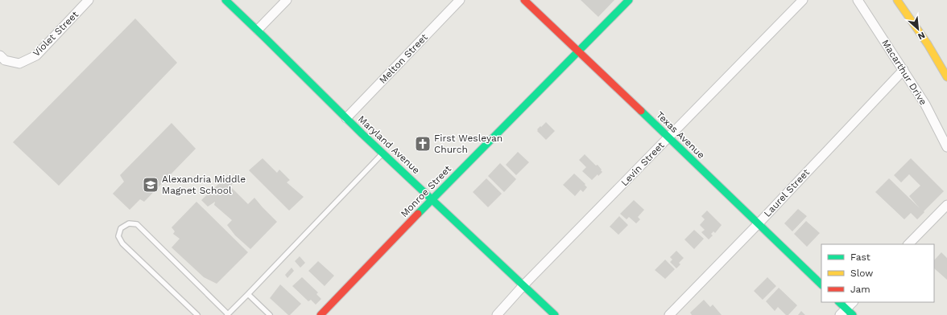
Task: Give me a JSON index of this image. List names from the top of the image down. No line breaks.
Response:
{"streets":{"main road":["Texas Avenue","Maryland Avenue","Monroe Street"],"street":["Violet Street","Melton Street","Macarthur Drive","Levin Street","Laurel Street"]},"crossings":[["Melton Street","Maryland Avenue"],["Macarthur Drive","Laurel Street"],["Texas Avenue","Levin Street"],["Texas Avenue","Monroe Street"],["Texas Avenue","Laurel Street"],["Maryland Avenue","Levin Street"],["Maryland Avenue","Monroe Street"]],"places":{"church":["First Wesleyan Church"],"school or university":["Alexandria Middle Magnet School"]},"legend":["Fast","Slow","Jam"],"north":"bottom right"}
